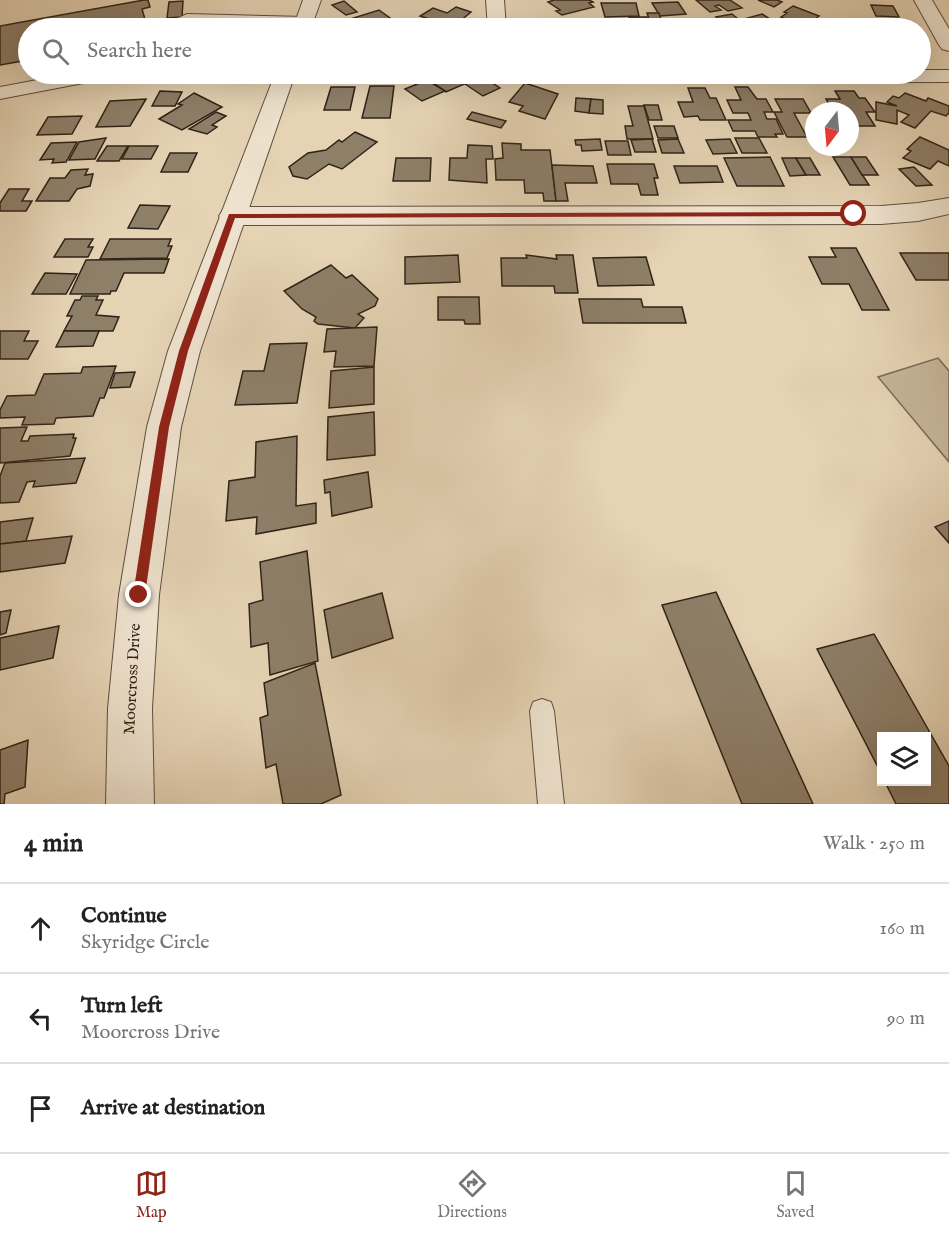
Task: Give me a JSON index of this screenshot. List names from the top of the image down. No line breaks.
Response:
{"streets":{"street":["Moorcross Drive"]},"north":"bottom","page":{"search":"Search here","heading":["4 min","Walk · 250 m"],"list":[["Continue","Skyridge Circle","160 m"],["Turn left","Moorcross Drive","90 m"],"Arrive at destination"],"nav":["Map","Directions","Saved"]}}
